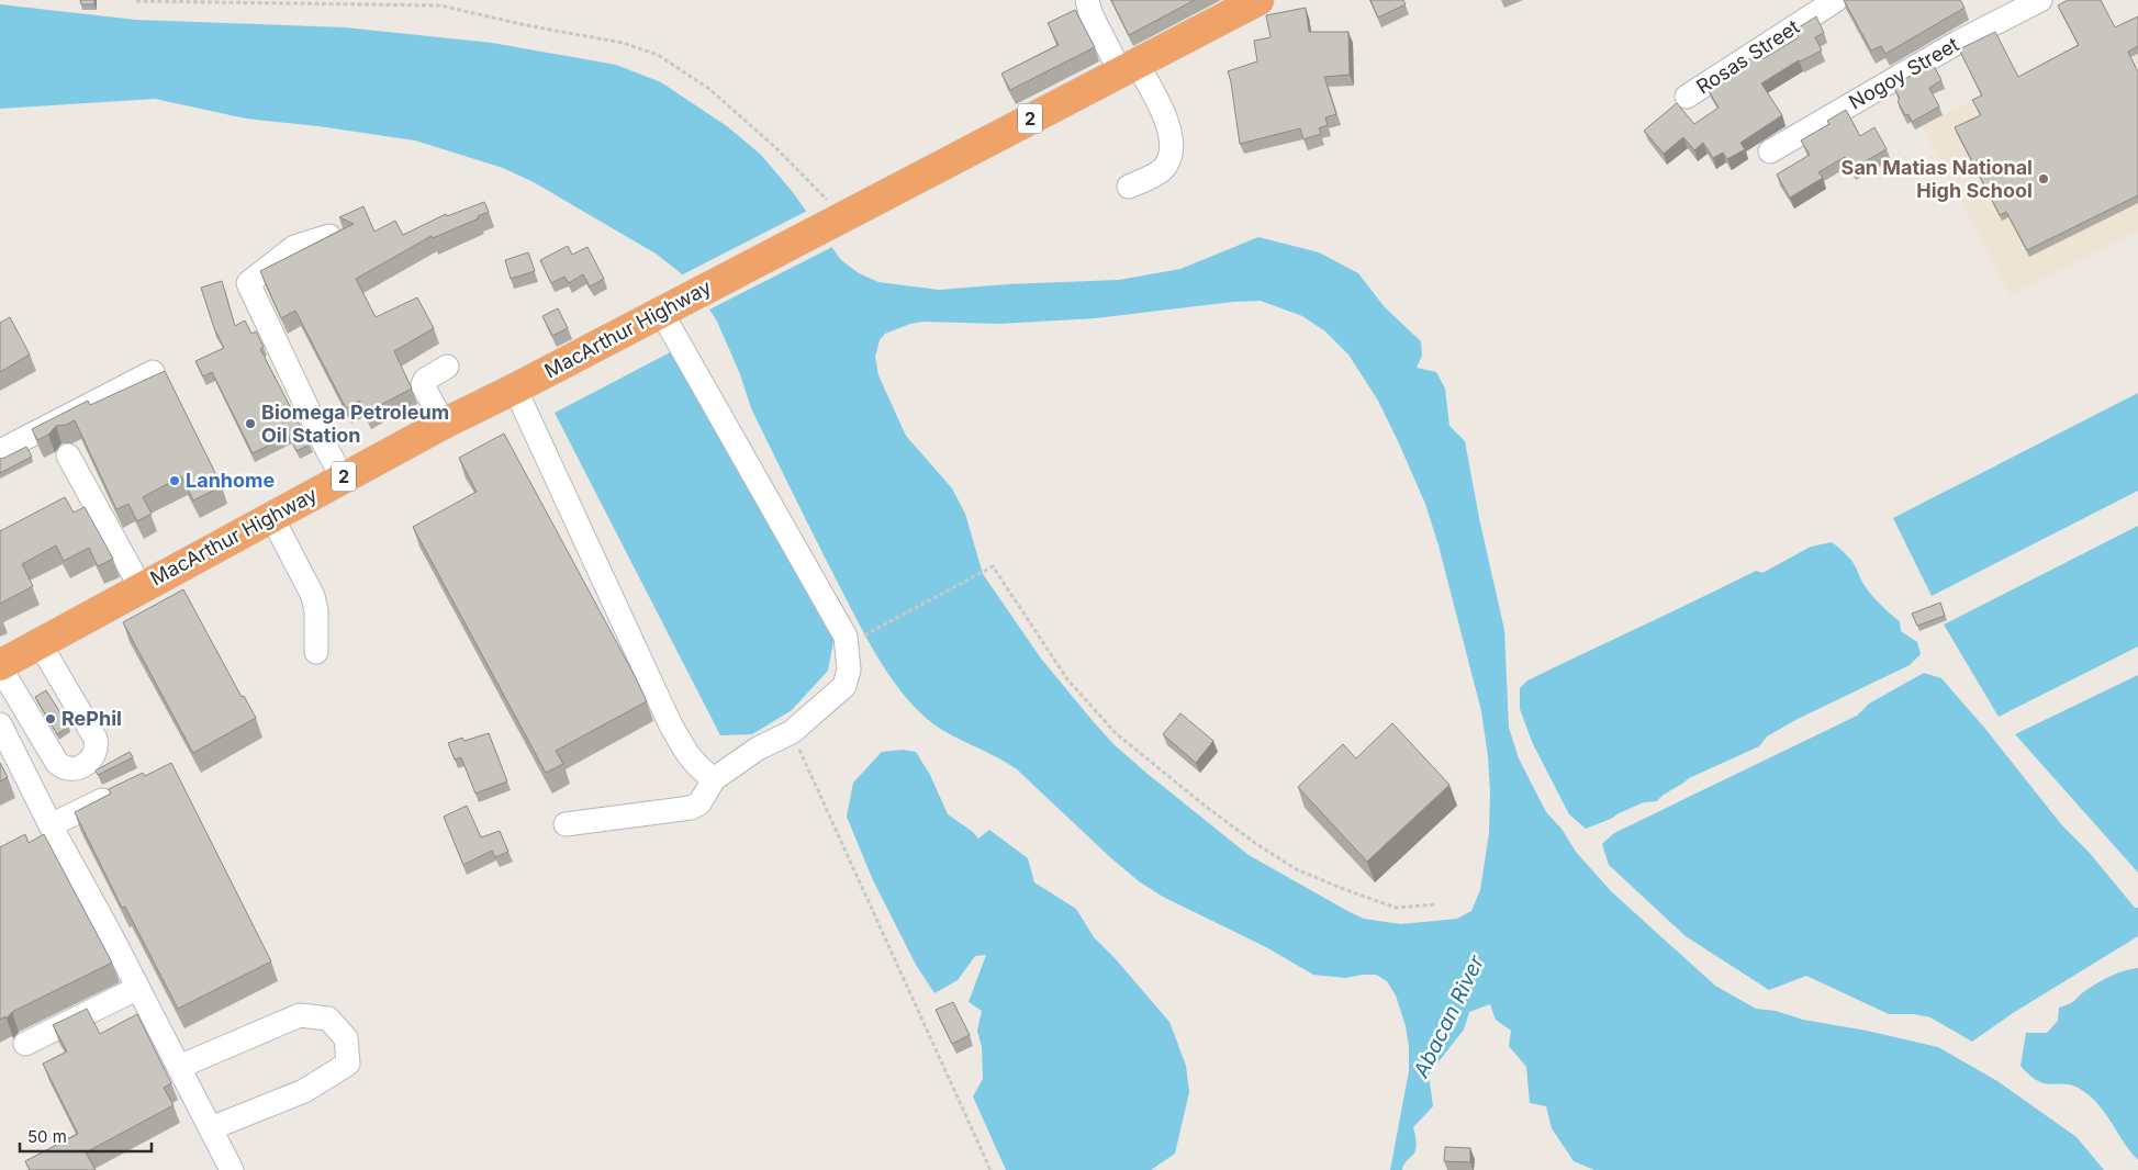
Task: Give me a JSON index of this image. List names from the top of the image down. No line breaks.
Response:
{"streets":{"highway":["2","MacArthur Highway"],"street":["Rosas Street","Nogoy Street"]},"water":["Abacan River"],"places":["San Matias National High School","Biomega Petroleum Oil Station","Lanhome","RePhil"],"scale_bar":"50 m"}
